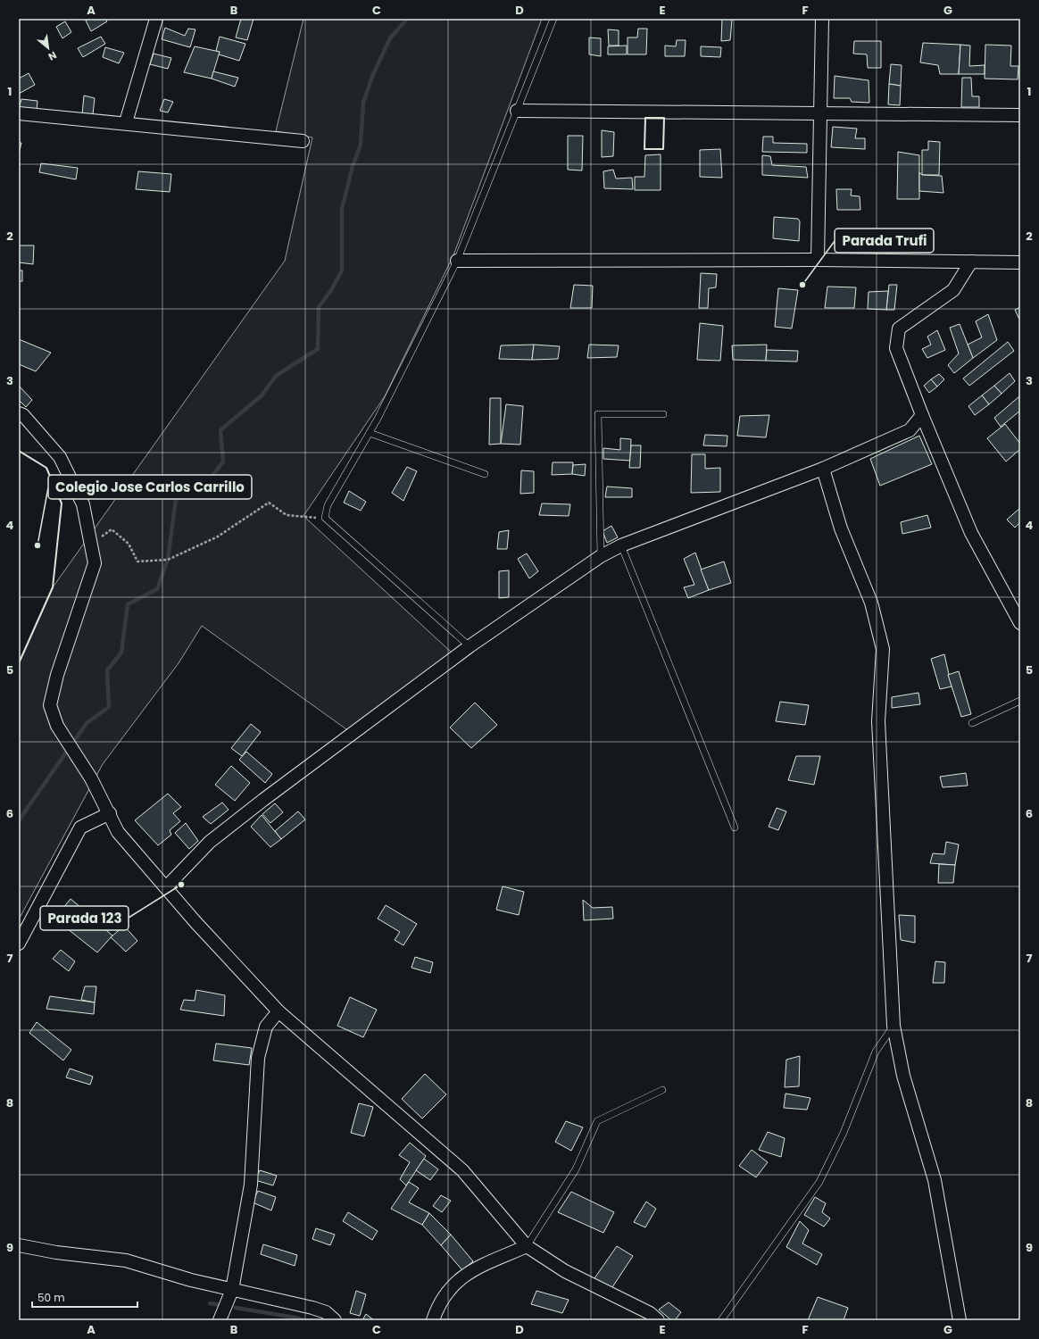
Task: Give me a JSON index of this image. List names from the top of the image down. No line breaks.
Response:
{"places":["Parada Trufi","Colegio Jose Carlos Carrillo","Parada 123"],"scale_bar":"50 m","north":"bottom right","grid":{"columns":["A","B","C","D","E","F","G"],"rows":["1","2","3","4","5","6","7","8","9"]}}
